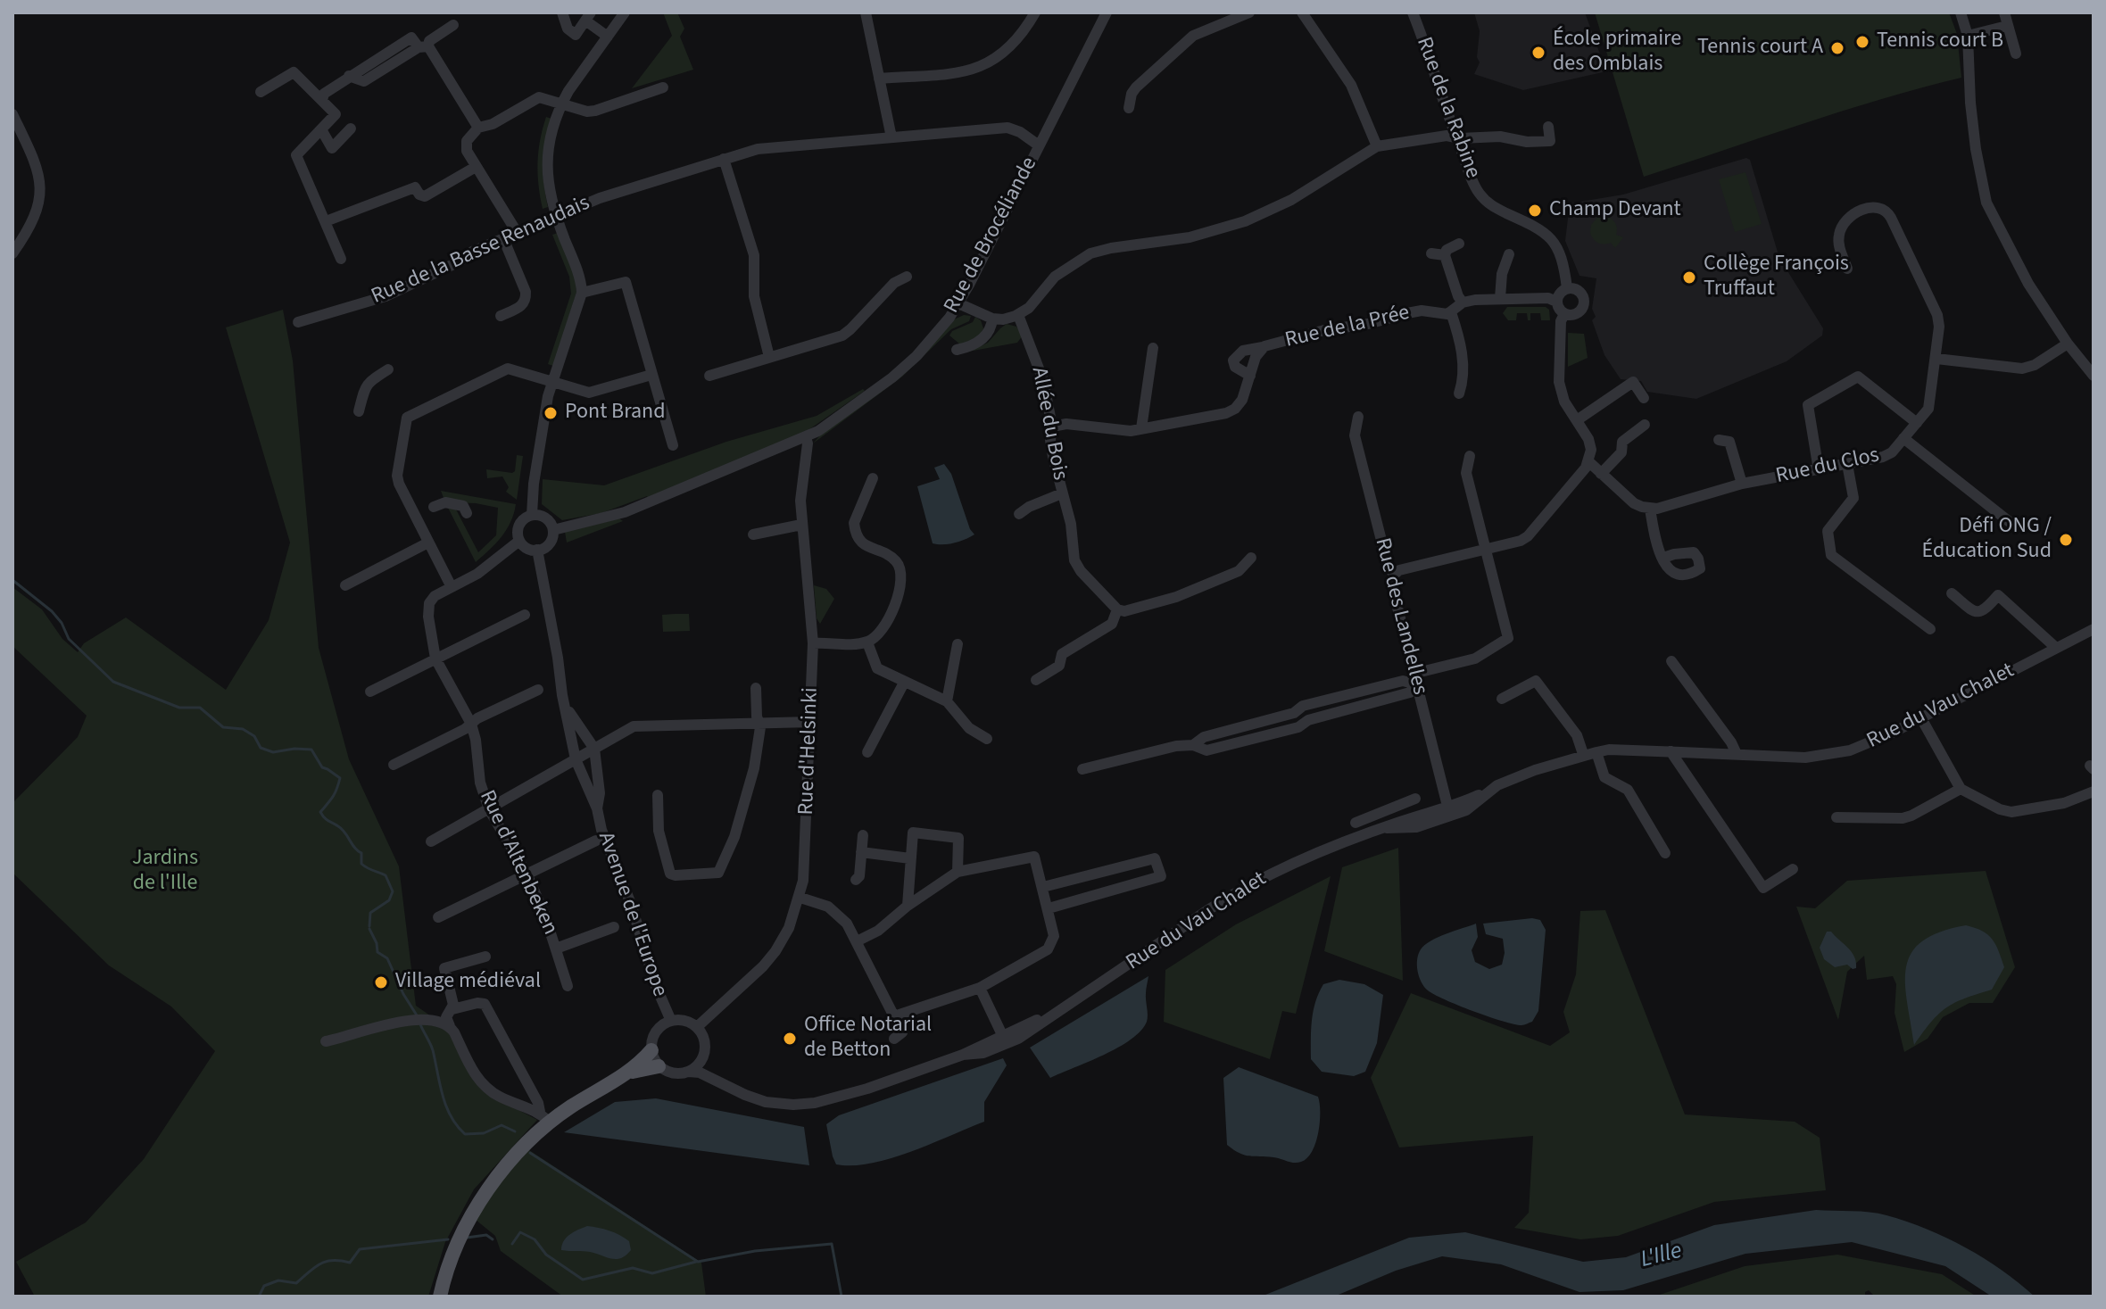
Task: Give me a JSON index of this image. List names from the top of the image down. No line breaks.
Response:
{"streets":{"street":["Rue de la Rabine","Rue de Brocéliande","Rue de la Basse Renaudais","Rue de la Prée","Allée du Bois","Rue du Clos","Rue des Landelles","Rue du Vau Chalet","Rue d'Helsinki","Rue d'Altenbeken","Avenue de l'Europe"]},"crossings":[["Rue de Brocéliande","Rue de la Basse Renaudais"],["Rue de Brocéliande","Rue d'Helsinki"],["Rue de Brocéliande","Rue d'Altenbeken"],["Rue de Brocéliande","Avenue de l'Europe"],["Rue de la Prée","Allée du Bois"],["Rue des Landelles","Rue du Vau Chalet"],["Rue du Vau Chalet","Rue d'Helsinki"],["Rue du Vau Chalet","Avenue de l'Europe"],["Rue d'Helsinki","Avenue de l'Europe"],["Rue d'Altenbeken","Avenue de l'Europe"]],"water":["L'Ille"],"parks":["Jardins de l'Ille"],"places":["Tennis court B","Tennis court A","École primaire des Omblais","Champ Devant","Collège François Truffaut","Pont Brand","Défi ONG / Éducation Sud","Village médiéval","Office Notarial de Betton"]}
